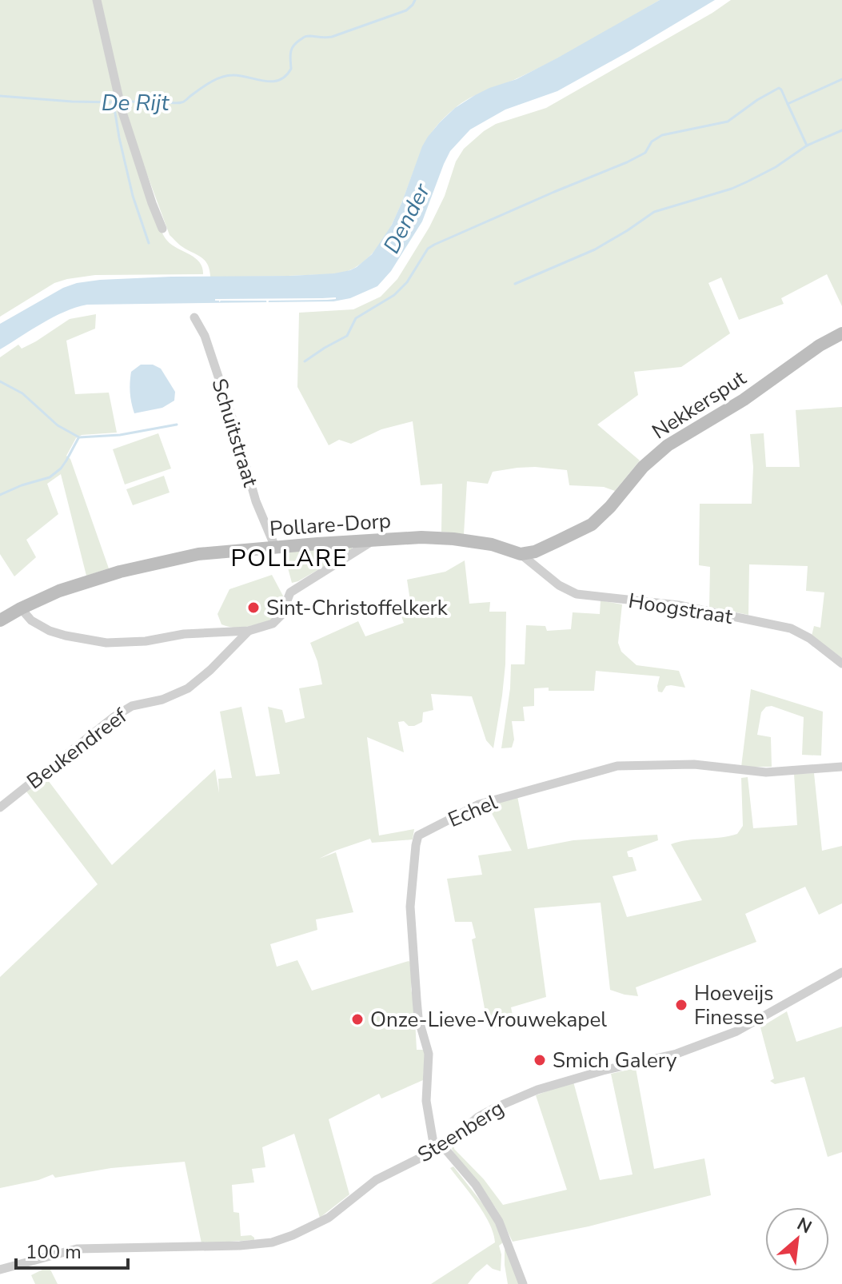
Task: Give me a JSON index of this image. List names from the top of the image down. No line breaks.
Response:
{"streets":{"street":["Nekkersput","Schuitstraat","Pollare-Dorp","Hoogstraat","Beukendreef","Echel","Steenberg"]},"crossings":[["Nekkersput","Pollare-Dorp"],["Nekkersput","Hoogstraat"],["Schuitstraat","Pollare-Dorp"],["Pollare-Dorp","Hoogstraat"],["Echel","Steenberg"]],"districts":["POLLARE"],"water":["De Rijt","Dender"],"places":["Sint-Christoffelkerk","Hoeveijs Finesse","Onze-Lieve-Vrouwekapel","Smich Galery"],"scale_bar":"100 m","north":"top right"}
